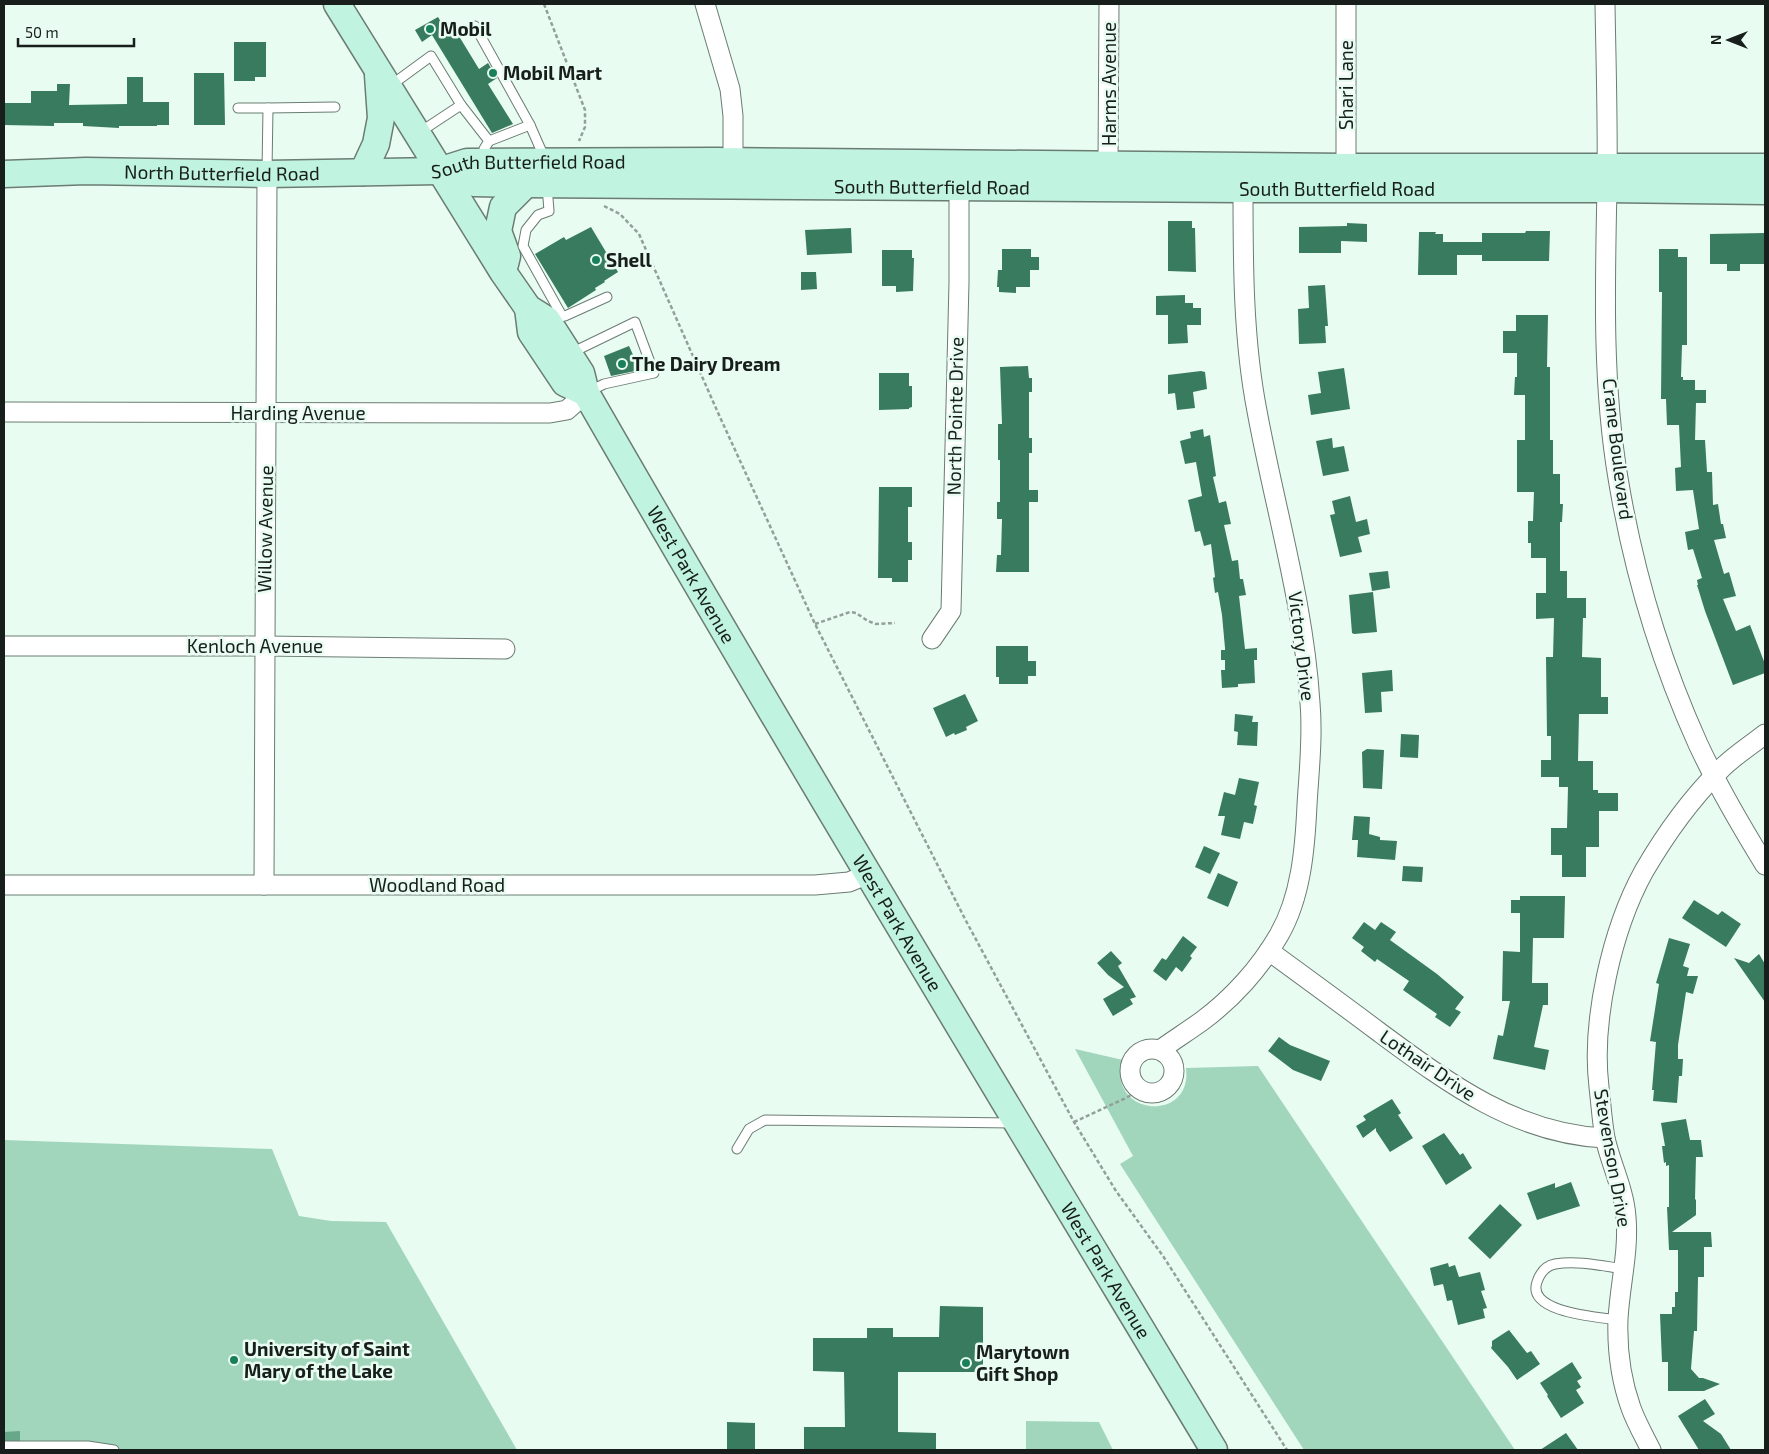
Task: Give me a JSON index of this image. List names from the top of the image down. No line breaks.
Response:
{"streets":{"main road":["South Butterfield Road","North Butterfield Road","West Park Avenue"],"street":["Harms Avenue","Shari Lane","Harding Avenue","North Pointe Drive","Crane Boulevard","Willow Avenue","Kenloch Avenue","Victory Drive","Woodland Road","Lothair Drive","Stevenson Drive"]},"crossings":[["Harms Avenue","South Butterfield Road"],["Shari Lane","South Butterfield Road"],["South Butterfield Road","North Butterfield Road"],["South Butterfield Road","North Pointe Drive"],["South Butterfield Road","Crane Boulevard"],["South Butterfield Road","West Park Avenue"],["South Butterfield Road","Victory Drive"],["North Butterfield Road","Willow Avenue"],["North Butterfield Road","West Park Avenue"],["Harding Avenue","Willow Avenue"],["Harding Avenue","West Park Avenue"],["Crane Boulevard","Stevenson Drive"],["Willow Avenue","Kenloch Avenue"],["Willow Avenue","Woodland Road"],["West Park Avenue","Woodland Road"],["Victory Drive","Lothair Drive"],["Lothair Drive","Stevenson Drive"]],"places":["Mobil","Mobil Mart","Shell","The Dairy Dream","University of Saint Mary of the Lake","Marytown Gift Shop"],"scale_bar":"50 m","north":"left"}
